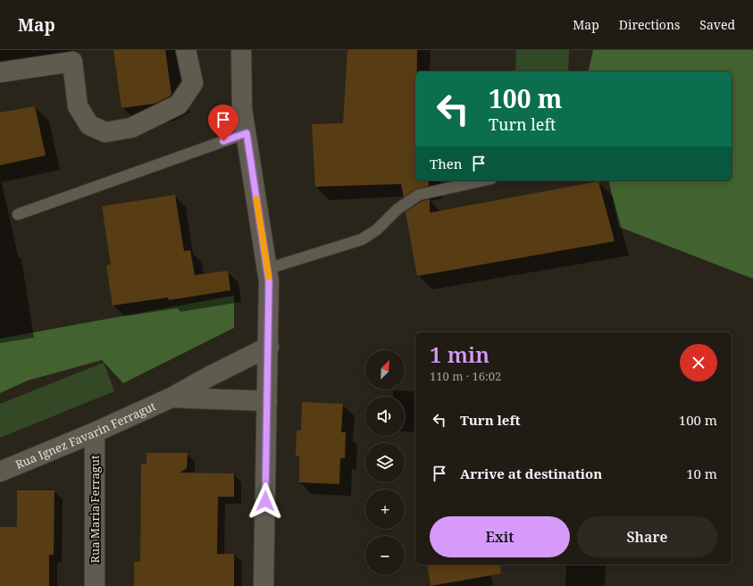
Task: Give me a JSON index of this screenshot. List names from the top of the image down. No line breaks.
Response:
{"streets":{"street":["Rua Ignez Favarin Ferragut","Rua Maria Ferragut"]},"crossings":[["Rua Ignez Favarin Ferragut","Rua Maria Ferragut"]],"north":"top right","page":{"header":"Map","nav":["Map","Directions","Saved"],"turn":["100 m","Turn left"],"then":"Then","heading":["1 min","110 m · 16:02"],"map_buttons":["+","−"],"list":[{"name":"Turn left","value":"100 m"},{"name":"Arrive at destination","value":"10 m"}],"buttons":["Exit","Share"]}}
